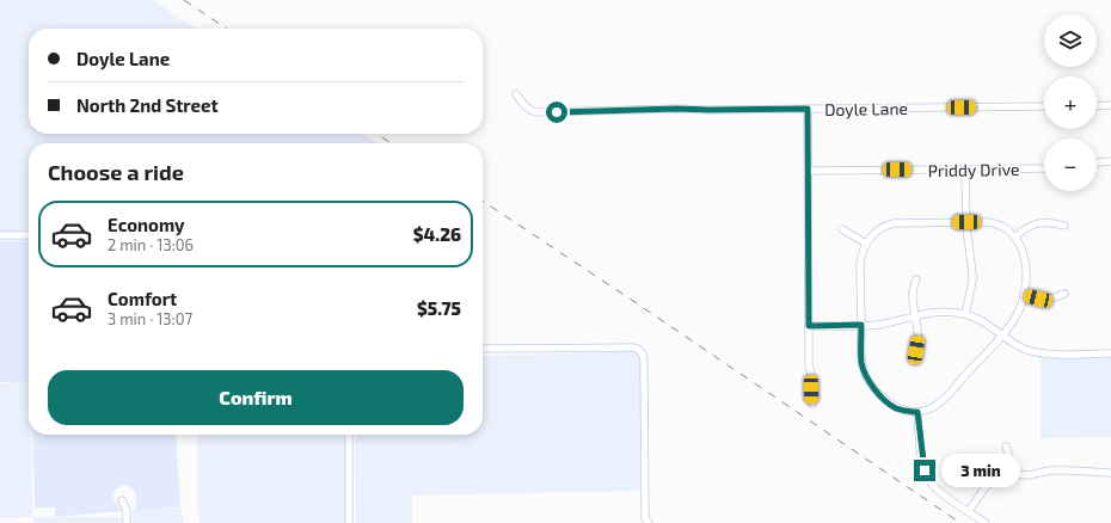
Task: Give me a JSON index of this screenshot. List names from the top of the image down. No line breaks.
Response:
{"streets":{"street":["Doyle Lane","Priddy Drive"]},"page":{"map_buttons":["+","−"],"banner":["Doyle Lane","North 2nd Street"],"heading":"Choose a ride","list":[{"name":"Economy","note":"2 min · 13:06","value":"$4.26"},{"name":"Comfort","note":"3 min · 13:07","value":"$5.75"}],"buttons":"Confirm","bubble":"3 min"}}
